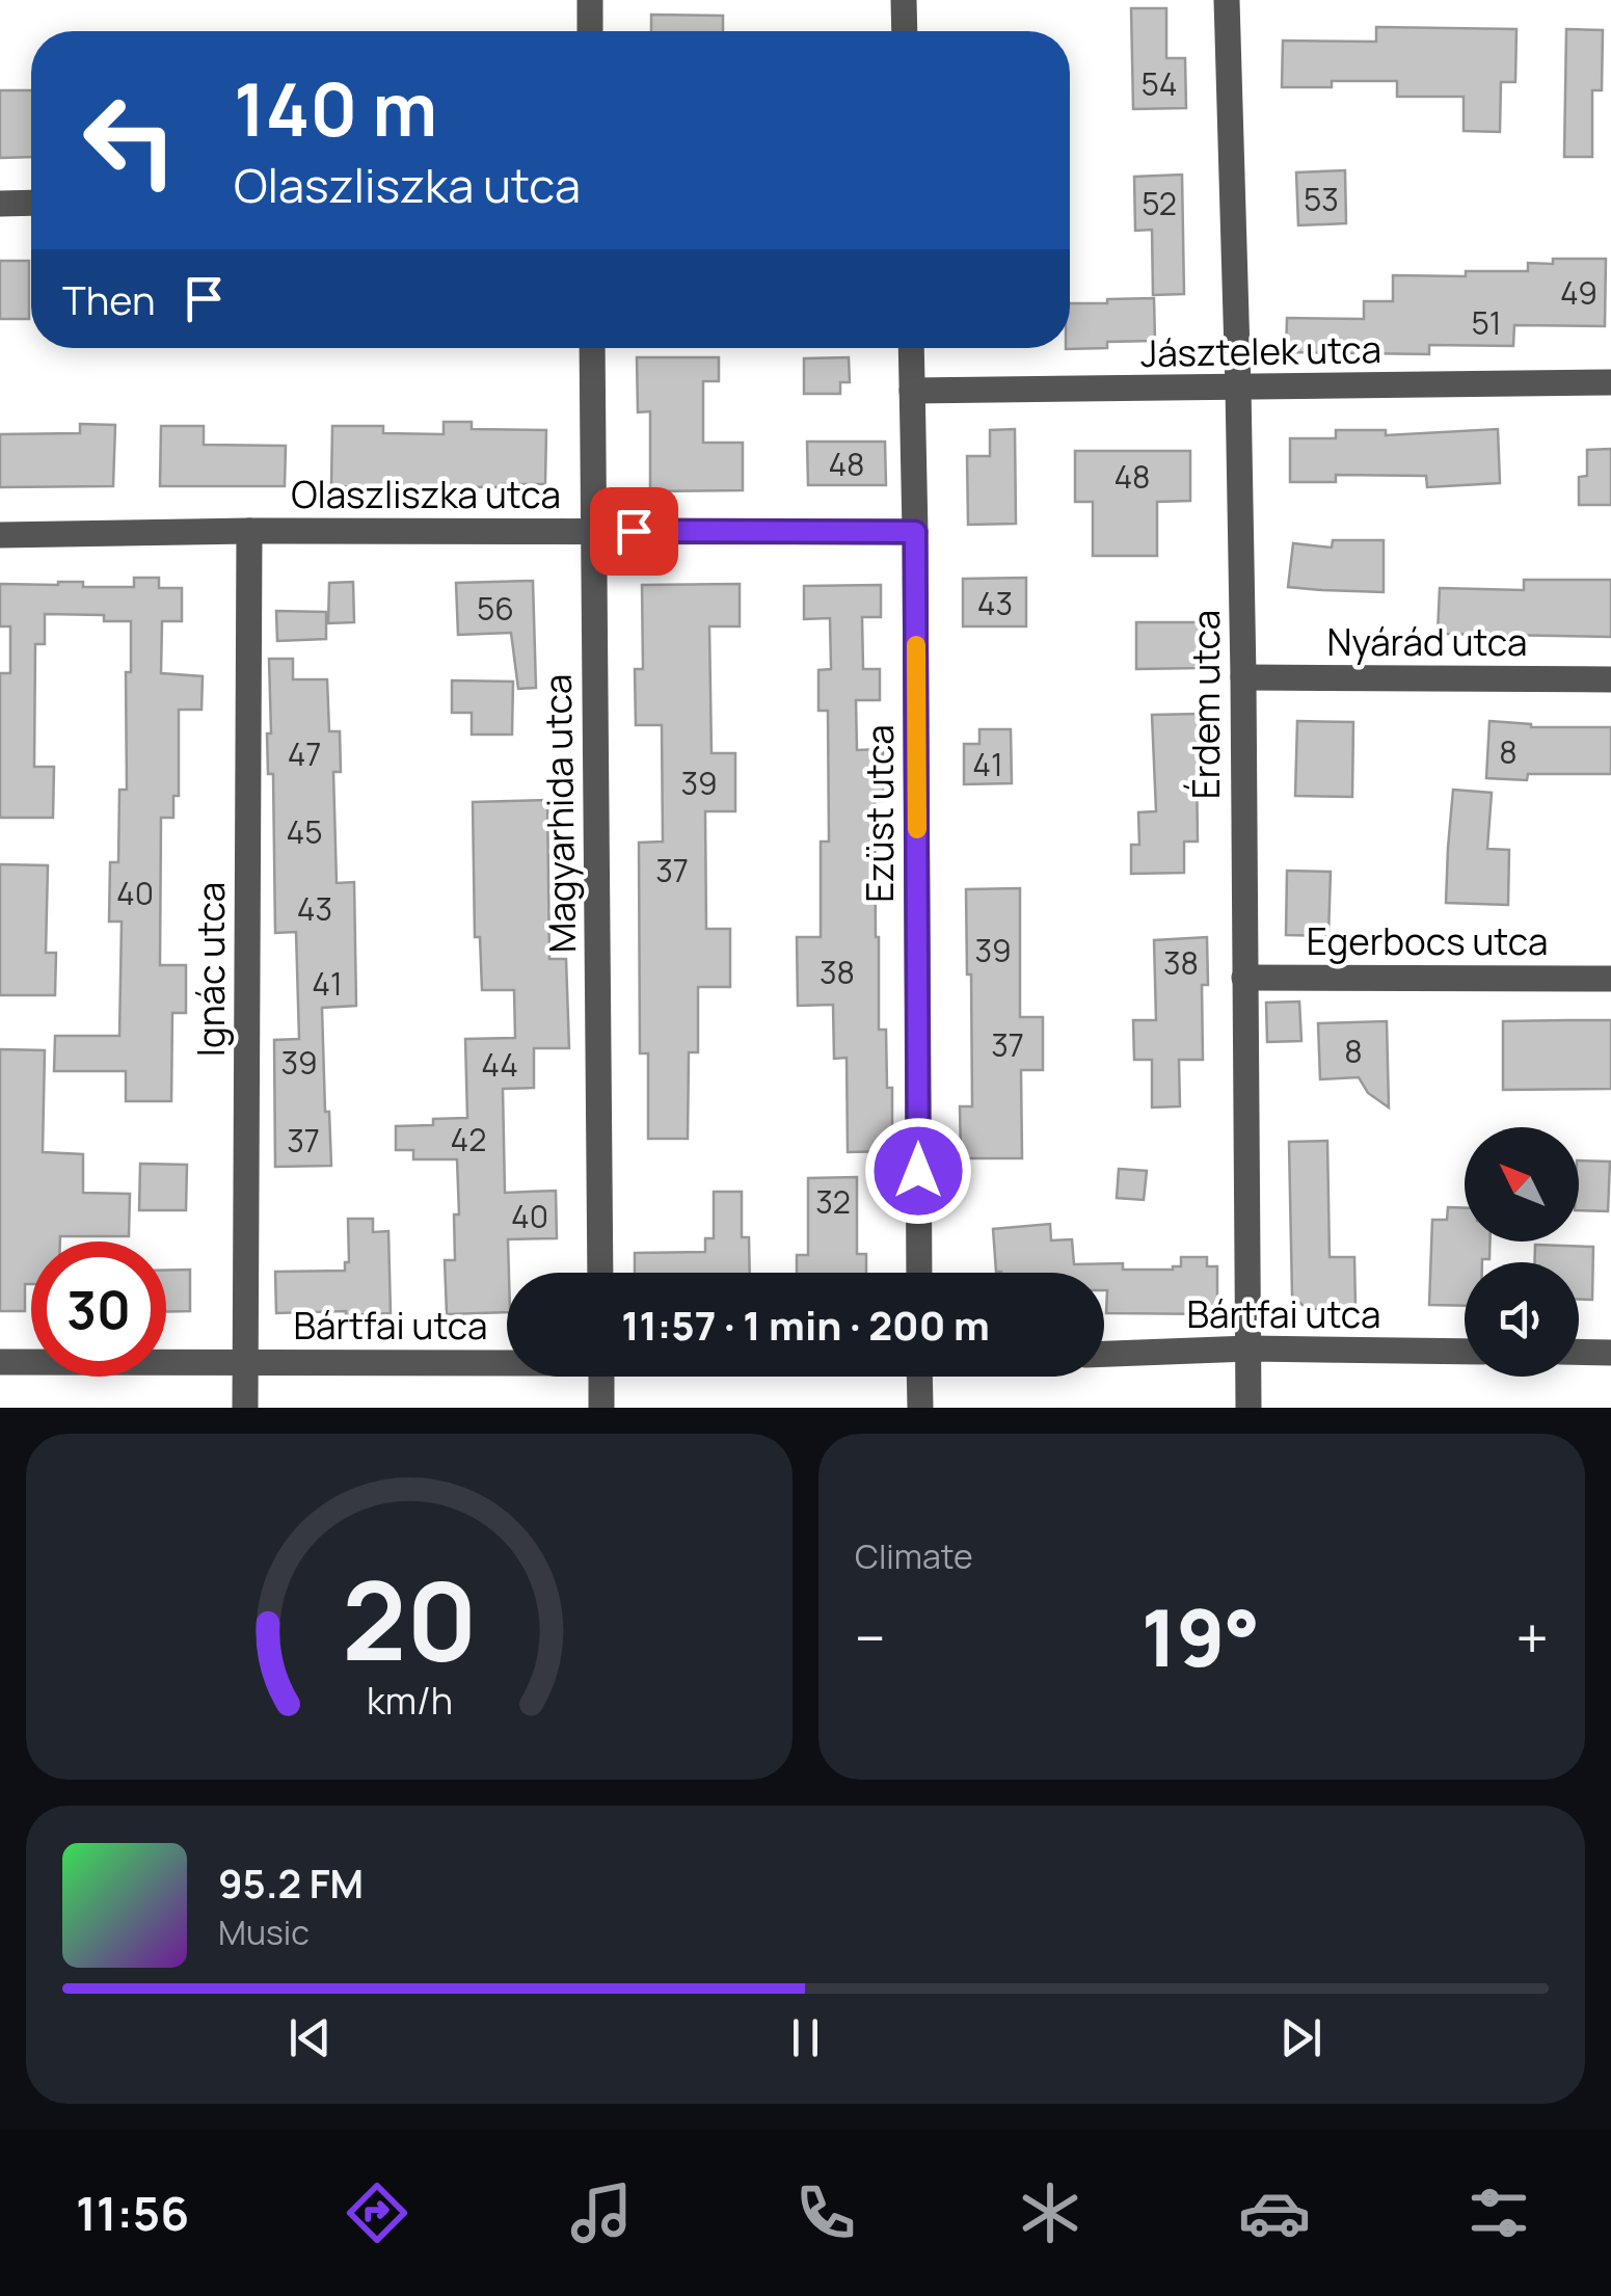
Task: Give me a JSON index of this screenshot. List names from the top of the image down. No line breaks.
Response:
{"streets":{"street":["Jásztelek utca","Olaszliszka utca","Nyárád utca","Érdem utca","Magyarhida utca","Ezüst utca","Egerbocs utca","Ignác utca","Bártfai utca"]},"crossings":[["Jásztelek utca","Érdem utca"],["Jásztelek utca","Ezüst utca"],["Olaszliszka utca","Magyarhida utca"],["Olaszliszka utca","Ezüst utca"],["Olaszliszka utca","Ignác utca"],["Nyárád utca","Érdem utca"],["Érdem utca","Egerbocs utca"],["Érdem utca","Bártfai utca"],["Ignác utca","Bártfai utca"]],"house_numbers":["54","53","52","49","51","48","48","43","56","8","47","41","39","45","37","40","43","39","38","38","41","37","8","39","44","42","37","32","40"],"north":"top left","page":{"turn":["140 m","Olaszliszka utca"],"then":"Then","limit":"30","trip":"11:57 · 1 min · 200 m","tile":"Climate","heat":["−","19°","+"],"song":["95.2 FM","Music"],"tabs":"11:56","gauge":["20","km/h"]}}
